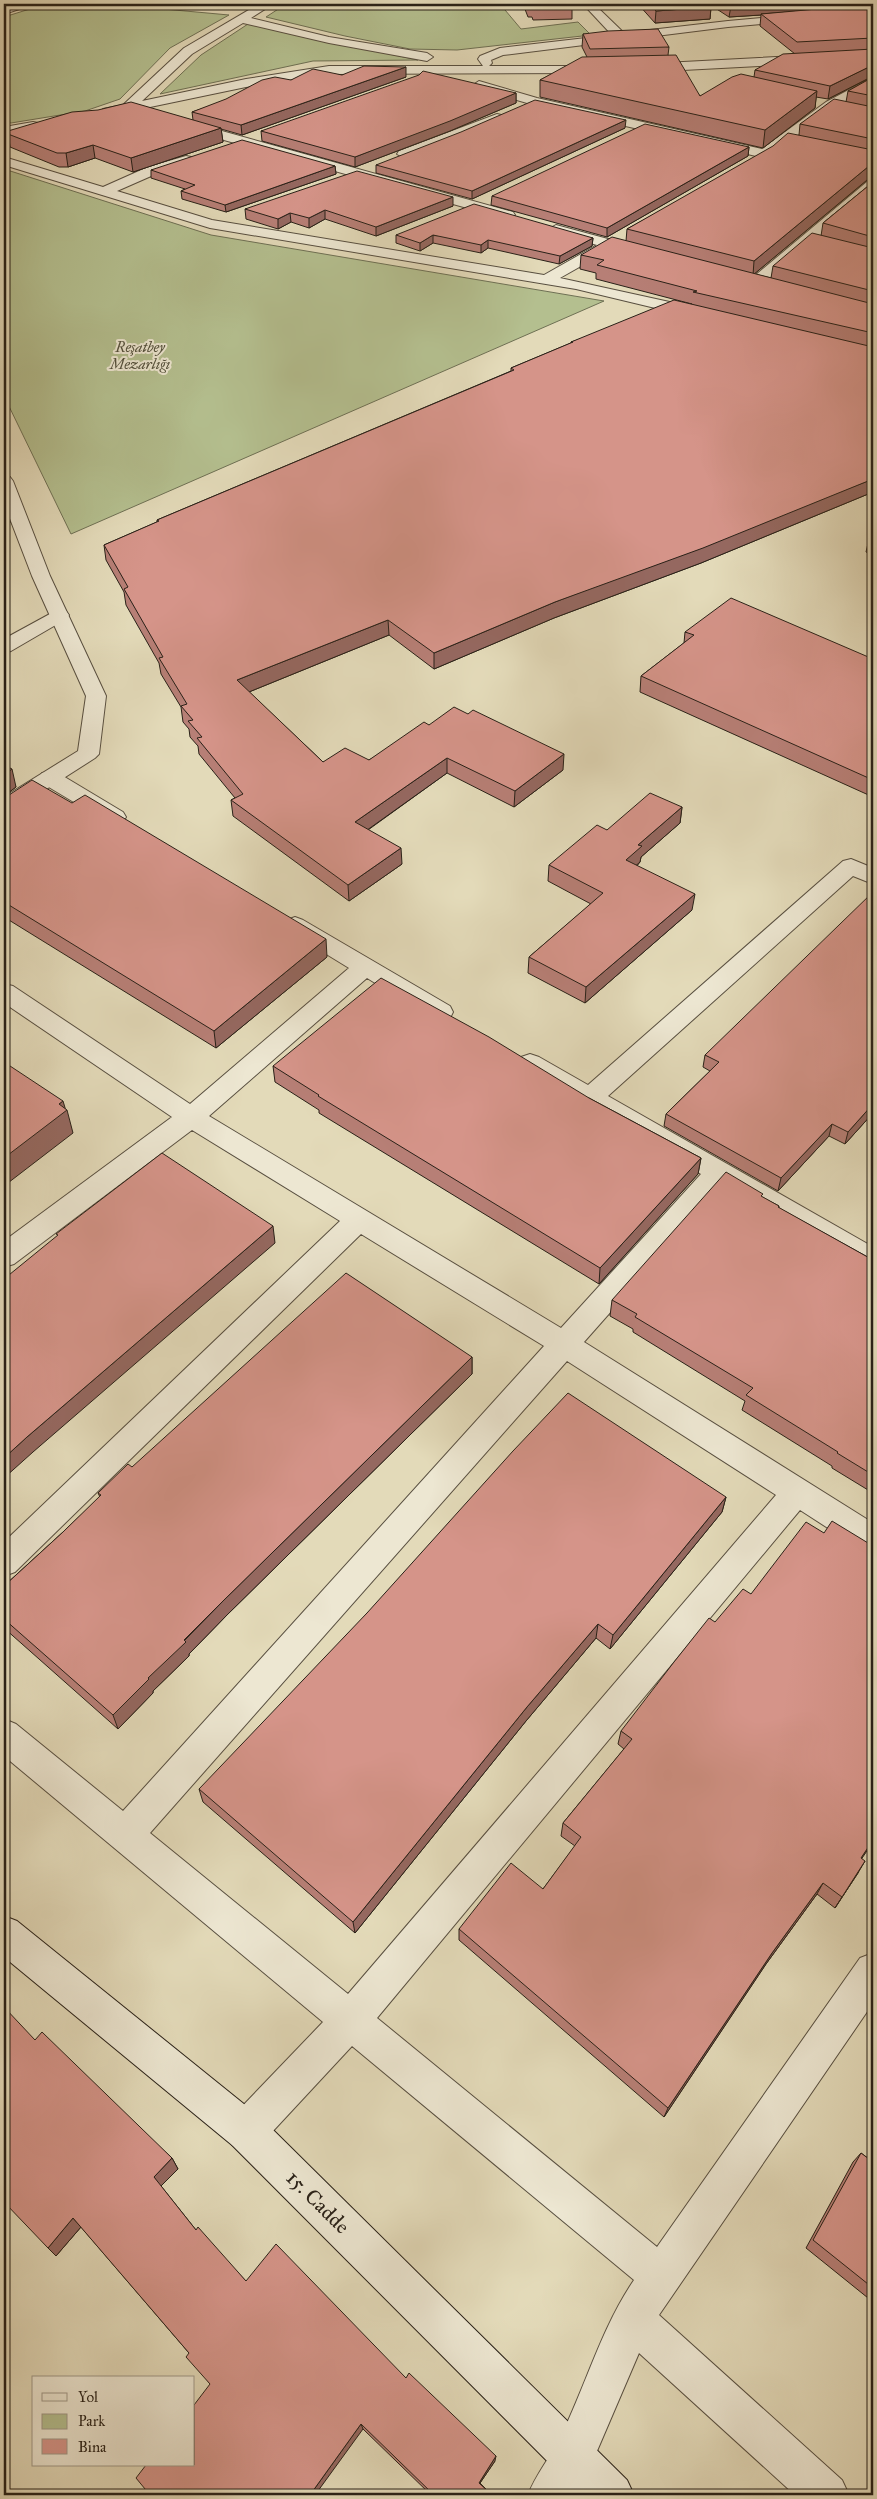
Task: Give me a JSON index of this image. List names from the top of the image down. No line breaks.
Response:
{"streets":{"street":["15. Cadde"]},"parks":["Reşatbey Mezarlığı"],"legend":["Yol","Park","Bina"]}
